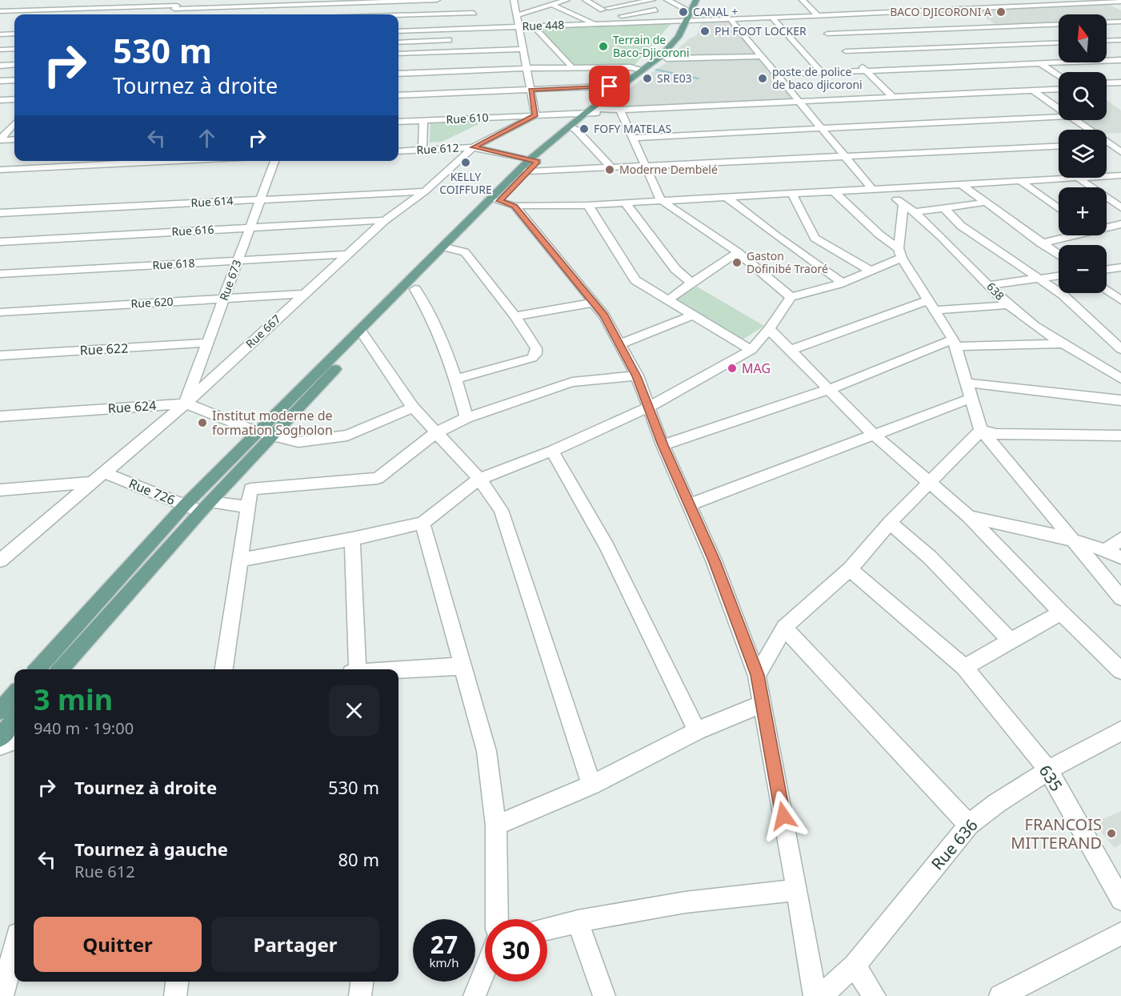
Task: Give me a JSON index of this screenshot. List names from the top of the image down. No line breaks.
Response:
{"streets":{"street":["Rue 448","Rue 610","Rue 612","Rue 614","Rue 616","Rue 618","Rue 673","638","Rue 620","Rue 667","Rue 622","Rue 624","Rue 726","635","Rue 636"]},"crossings":[["Rue 448","638"],["Rue 610","638"],["Rue 610","Rue 667"],["Rue 612","638"],["Rue 612","Rue 667"],["Rue 614","Rue 673"],["Rue 614","Rue 667"],["Rue 616","Rue 673"],["Rue 616","Rue 667"],["Rue 618","Rue 673"],["Rue 618","Rue 667"],["Rue 673","Rue 620"],["Rue 673","Rue 667"],["Rue 673","Rue 622"],["Rue 673","Rue 624"],["Rue 620","Rue 667"],["Rue 667","Rue 624"],["Rue 667","Rue 726"],["635","Rue 636"]],"places":["CANAL +","BACO DJICORONI A","PH FOOT LOCKER","Terrain de Baco-Djicoroni","SR E03","poste de police de baco djicoroni","FOFY MATELAS","KELLY COIFFURE","Moderne Dembelé","Gaston Dofinibé Traoré","MAG","Institut moderne de formation Sogholon","FRANCOIS MITTERAND"],"north":"top","page":{"map_buttons":["+","−"],"turn":["530 m","Tournez à droite"],"heading":["3 min","940 m · 19:00"],"list":[{"name":"Tournez à droite","value":"530 m"},{"name":"Tournez à gauche","note":"Rue 612","value":"80 m"}],"buttons":["Quitter","Partager"],"speed":"27 km/h","limit":"30"}}
